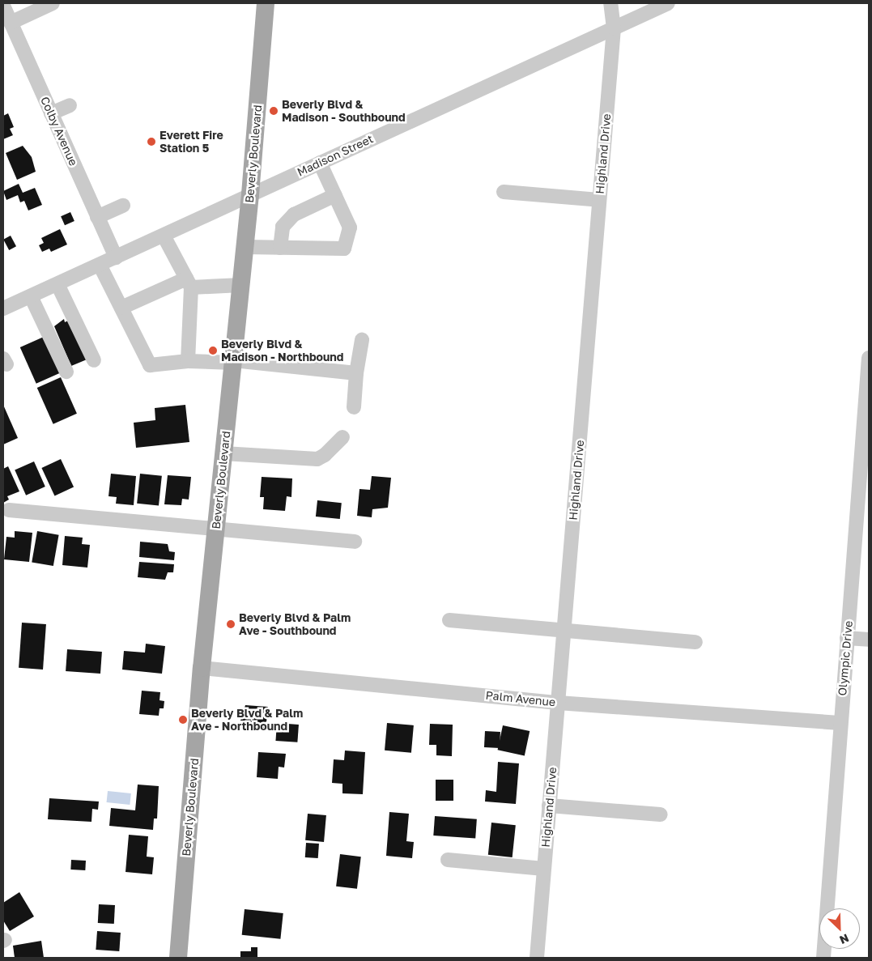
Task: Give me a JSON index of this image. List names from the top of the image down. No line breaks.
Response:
{"streets":{"main road":["Beverly Boulevard"],"street":["Colby Avenue","Highland Drive","Madison Street","Olympic Drive","Palm Avenue"]},"crossings":[["Colby Avenue","Madison Street"],["Beverly Boulevard","Madison Street"],["Beverly Boulevard","Palm Avenue"],["Highland Drive","Madison Street"],["Highland Drive","Palm Avenue"],["Olympic Drive","Palm Avenue"]],"places":["Beverly Blvd & Madison - Southbound","Everett Fire Station 5","Beverly Blvd & Madison - Northbound","Beverly Blvd & Palm Ave - Southbound","Beverly Blvd & Palm Ave - Northbound"],"north":"bottom right"}
